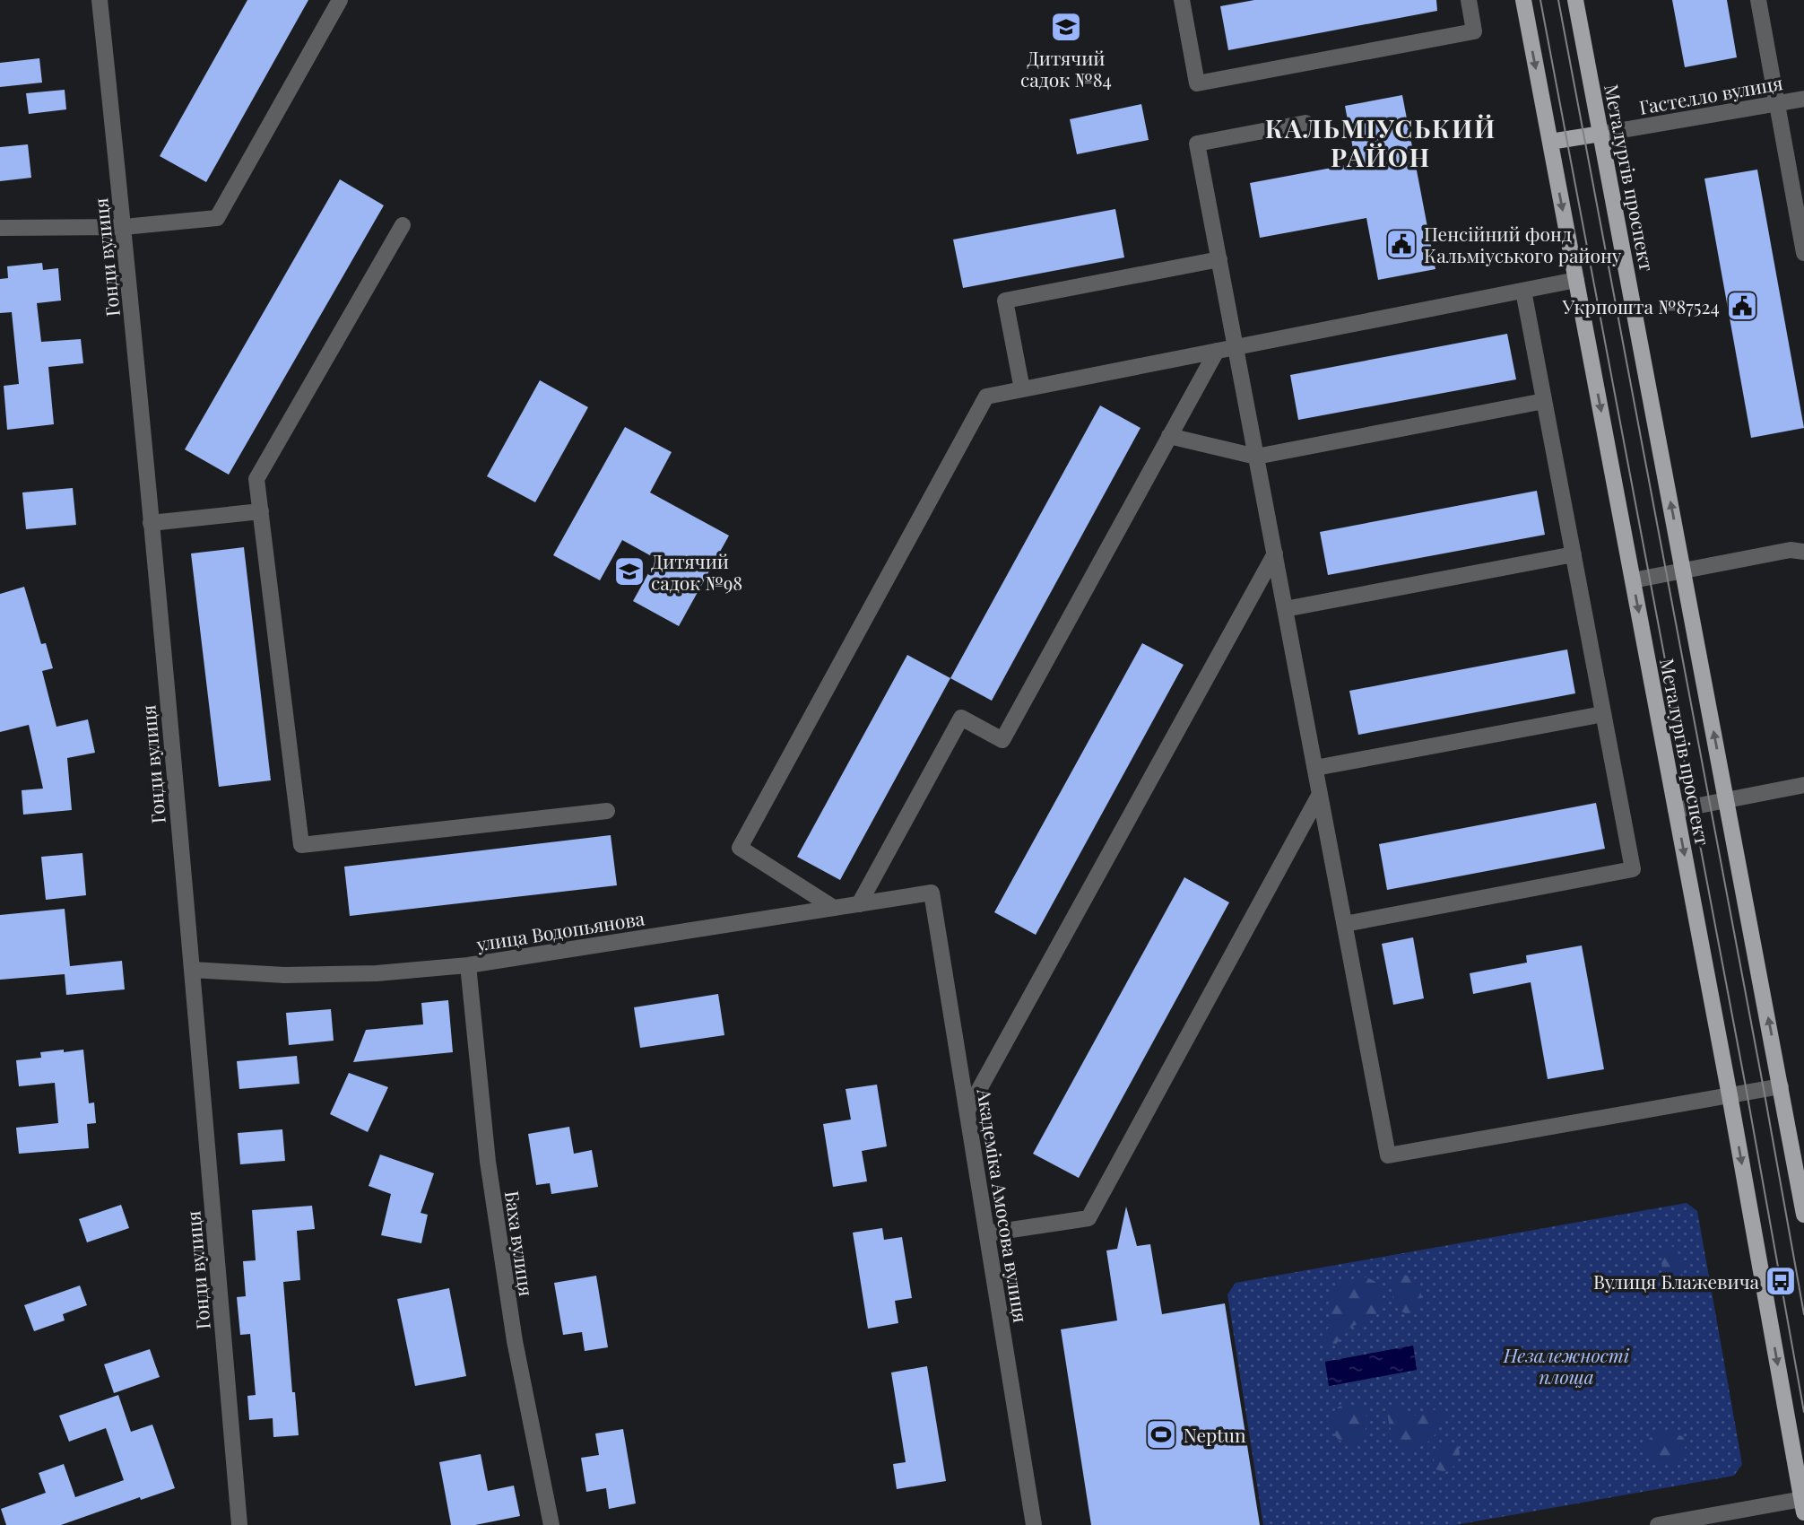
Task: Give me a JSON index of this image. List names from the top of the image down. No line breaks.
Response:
{"streets":{"main road":["Гастелло вулиця","Металургів проспект"],"street":["Гонди вулиця","улица Водопьянова","Академіка Амосова вулиця","Баха вулиця"]},"crossings":[["Гастелло вулиця","Металургів проспект"],["Гонди вулиця","улица Водопьянова"],["улица Водопьянова","Академіка Амосова вулиця"],["улица Водопьянова","Баха вулиця"]],"districts":["КАЛЬМІУСЬКИЙ РАЙОН"],"parks":["Незалежності площа"],"places":{"school or university":["Дитячий садок №84","Дитячий садок №98"],"public building":["Пенсійний фонд Кальміуського району","Укрпошта №87524"],"bus stop":["Вулиця Блажевича"],"sports":["Neptun"]}}
